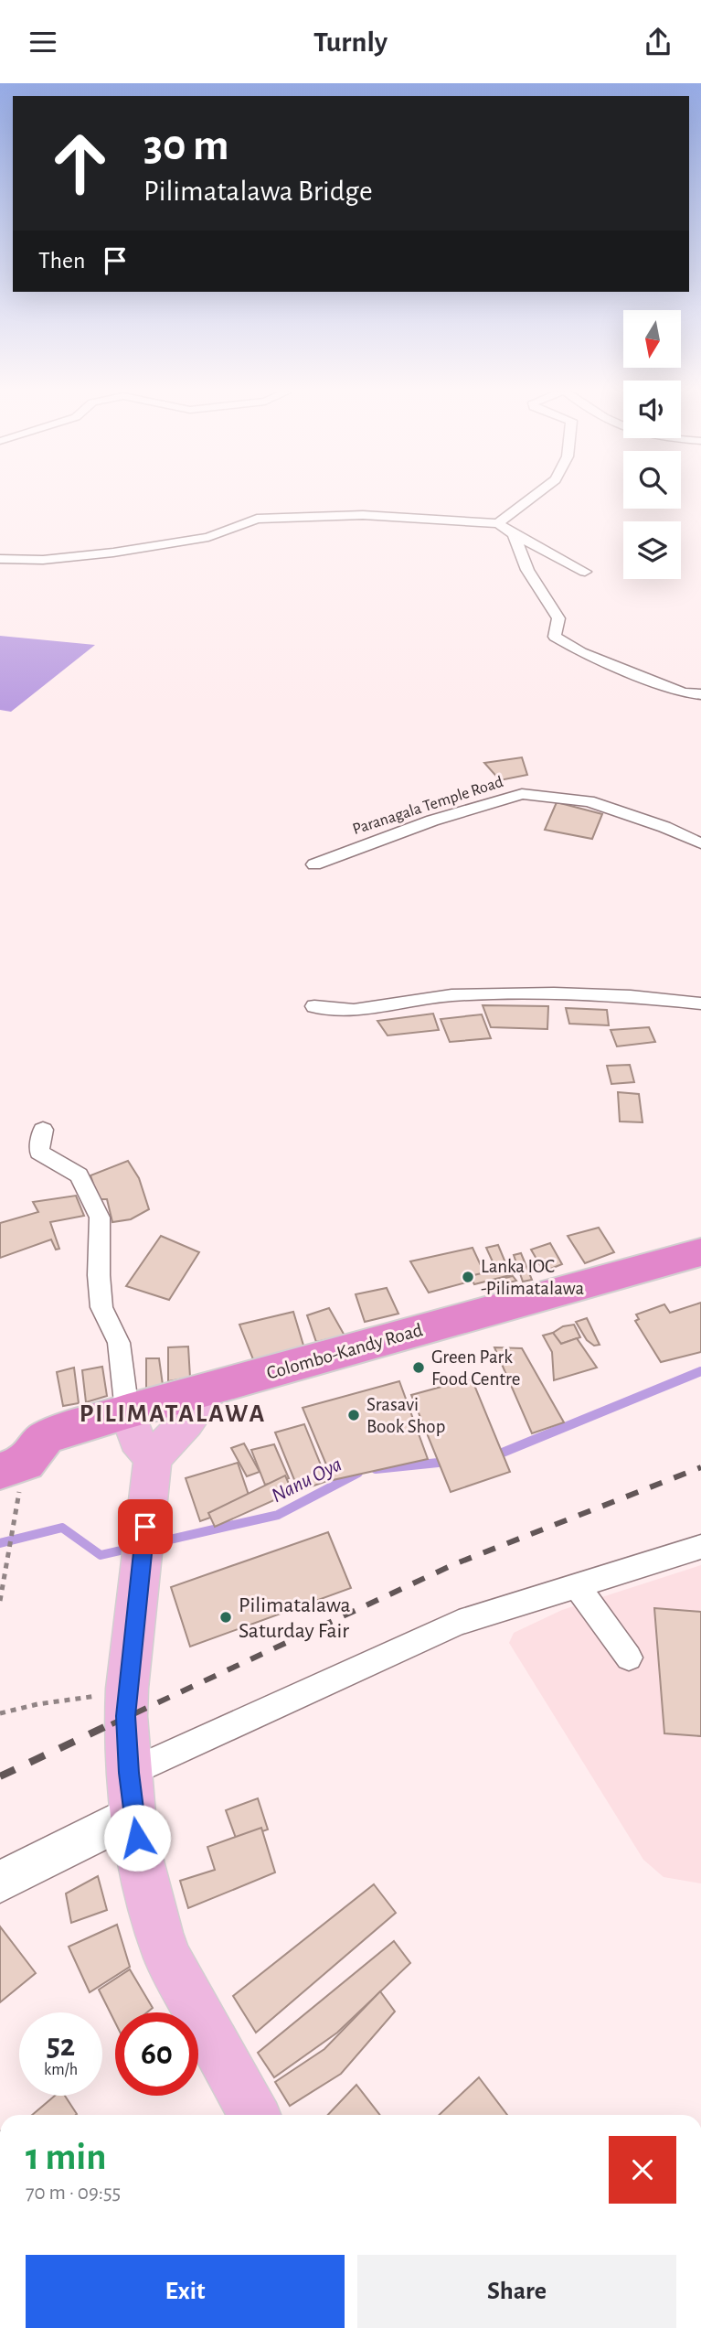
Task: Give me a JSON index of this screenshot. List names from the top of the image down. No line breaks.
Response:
{"streets":{"highway":["Colombo-Kandy Road"],"street":["Paranagala Temple Road"]},"districts":["PILIMATALAWA"],"water":["Nanu Oya"],"places":["Lanka IOC -Pilimatalawa","Green Park Food Centre","Srasavi Book Shop","Pilimatalawa Saturday Fair"],"north":"bottom","page":{"header":"Turnly","turn":["30 m","Pilimatalawa Bridge"],"then":"Then","speed":"52 km/h","limit":"60","heading":["1 min","70 m · 09:55"],"buttons":["Exit","Share"]}}
